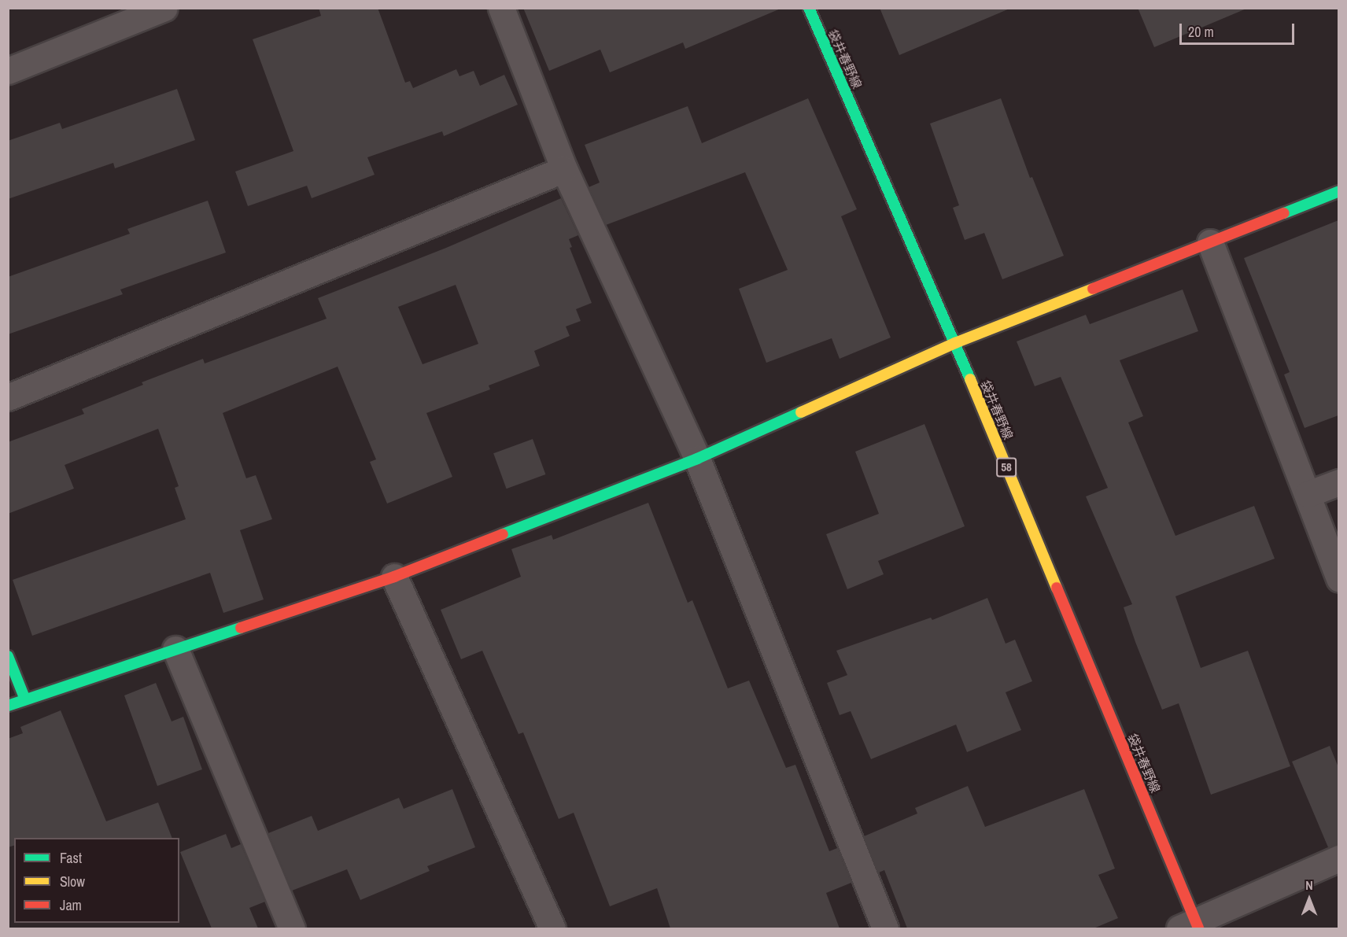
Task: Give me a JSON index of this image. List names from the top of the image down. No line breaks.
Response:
{"streets":{"street":["袋井春野線","58"]},"legend":["Fast","Slow","Jam"],"scale_bar":"20 m","north":"top"}
